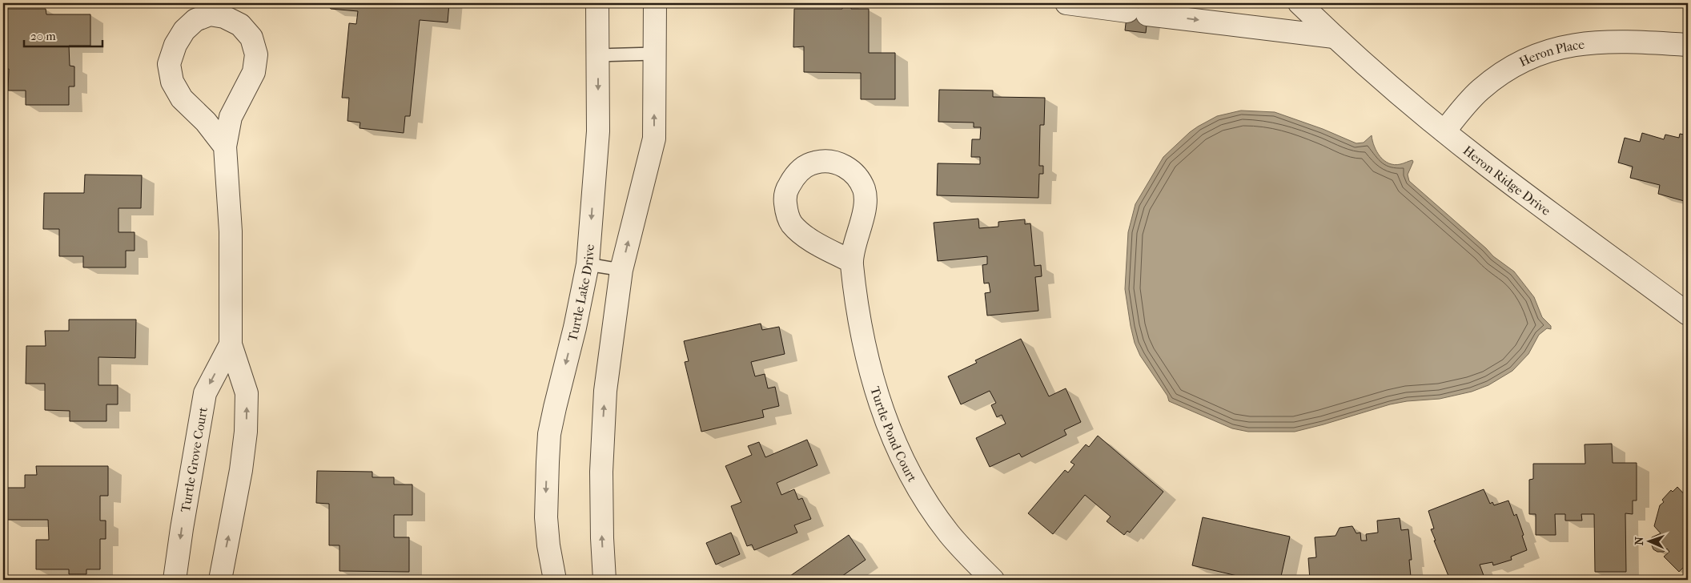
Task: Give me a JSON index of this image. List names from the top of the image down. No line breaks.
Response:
{"streets":{"street":["Heron Place","Heron Ridge Drive","Turtle Lake Drive","Turtle Pond Court","Turtle Grove Court"]},"crossings":[["Heron Place","Heron Ridge Drive"]],"scale_bar":"20 m","north":"left"}
